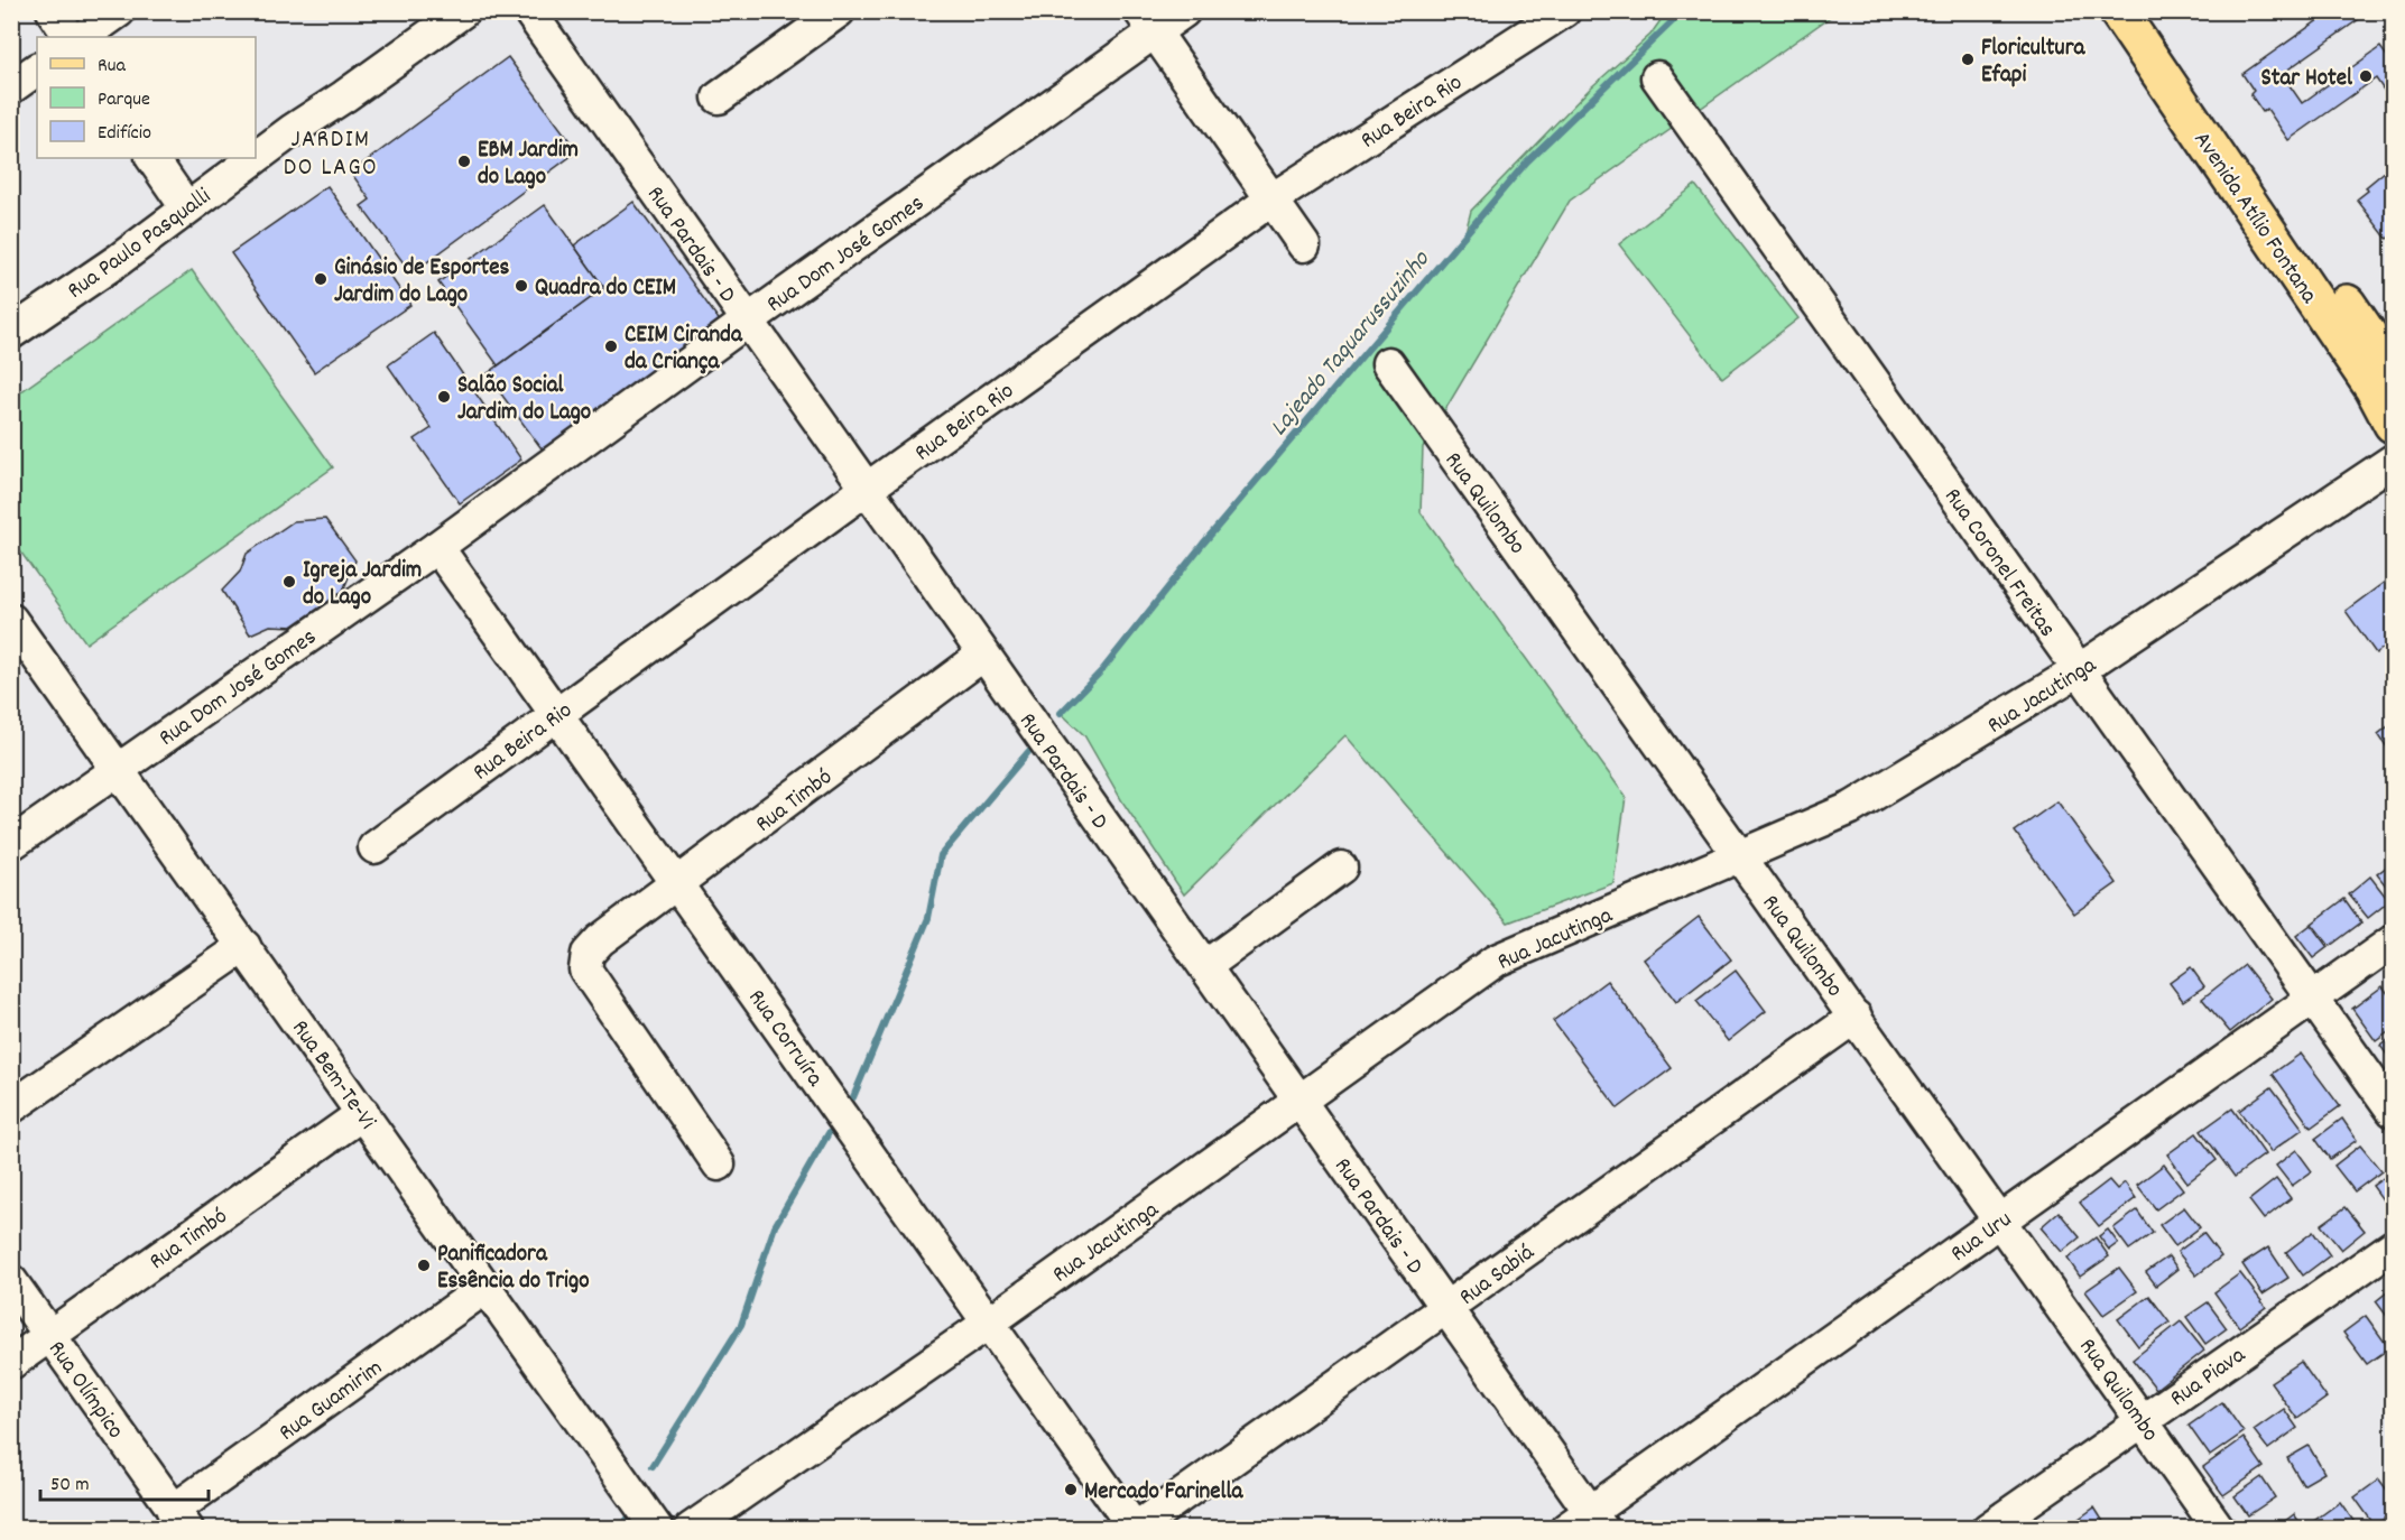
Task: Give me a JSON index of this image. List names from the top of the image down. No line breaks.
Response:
{"streets":{"main road":["Avenida Atílio Fontana"],"street":["Rua Beira Rio","Rua Paulo Pasqualli","Rua Pardais - D","Rua Dom José Gomes","Rua Quilombo","Rua Coronel Freitas","Rua Jacutinga","Rua Timbó","Rua Corruíra","Rua Bem-Te-Vi","Rua Uru","Rua Sabiá","Rua Piava","Rua Olímpico","Rua Guamirim"]},"crossings":[["Rua Beira Rio","Rua Pardais - D"],["Rua Beira Rio","Rua Corruíra"],["Rua Pardais - D","Rua Dom José Gomes"],["Rua Pardais - D","Rua Jacutinga"],["Rua Pardais - D","Rua Timbó"],["Rua Pardais - D","Rua Uru"],["Rua Pardais - D","Rua Sabiá"],["Rua Dom José Gomes","Rua Corruíra"],["Rua Dom José Gomes","Rua Bem-Te-Vi"],["Rua Quilombo","Rua Jacutinga"],["Rua Quilombo","Rua Uru"],["Rua Quilombo","Rua Sabiá"],["Rua Quilombo","Rua Piava"],["Rua Coronel Freitas","Rua Jacutinga"],["Rua Coronel Freitas","Rua Uru"],["Rua Jacutinga","Rua Corruíra"],["Rua Timbó","Rua Corruíra"],["Rua Timbó","Rua Bem-Te-Vi"],["Rua Timbó","Rua Olímpico"],["Rua Corruíra","Rua Sabiá"],["Rua Bem-Te-Vi","Rua Guamirim"],["Rua Olímpico","Rua Guamirim"]],"districts":["JARDIM DO LAGO"],"water":["Lajeado Taquarussuzinho"],"places":["Floricultura Efapi","Star Hotel","EBM Jardim do Lago","Ginásio de Esportes Jardim do Lago","Quadra do CEIM","CEIM Ciranda da Criança","Salão Social Jardim do Lago","Igreja Jardim do Lago","Panificadora Essência do Trigo","Mercado Farinella"],"legend":["Rua","Parque","Edifício"],"scale_bar":"50 m"}
